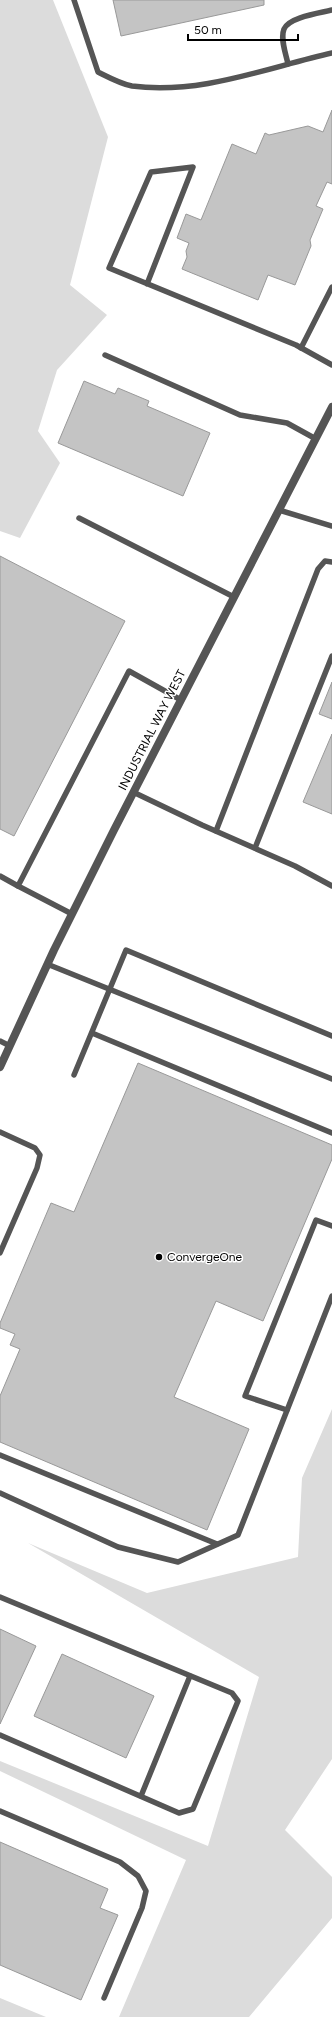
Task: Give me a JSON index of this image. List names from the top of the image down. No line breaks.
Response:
{"streets":{"street":["INDUSTRIAL WAY WEST"]},"places":["ConvergeOne"],"scale_bar":"50 m"}
